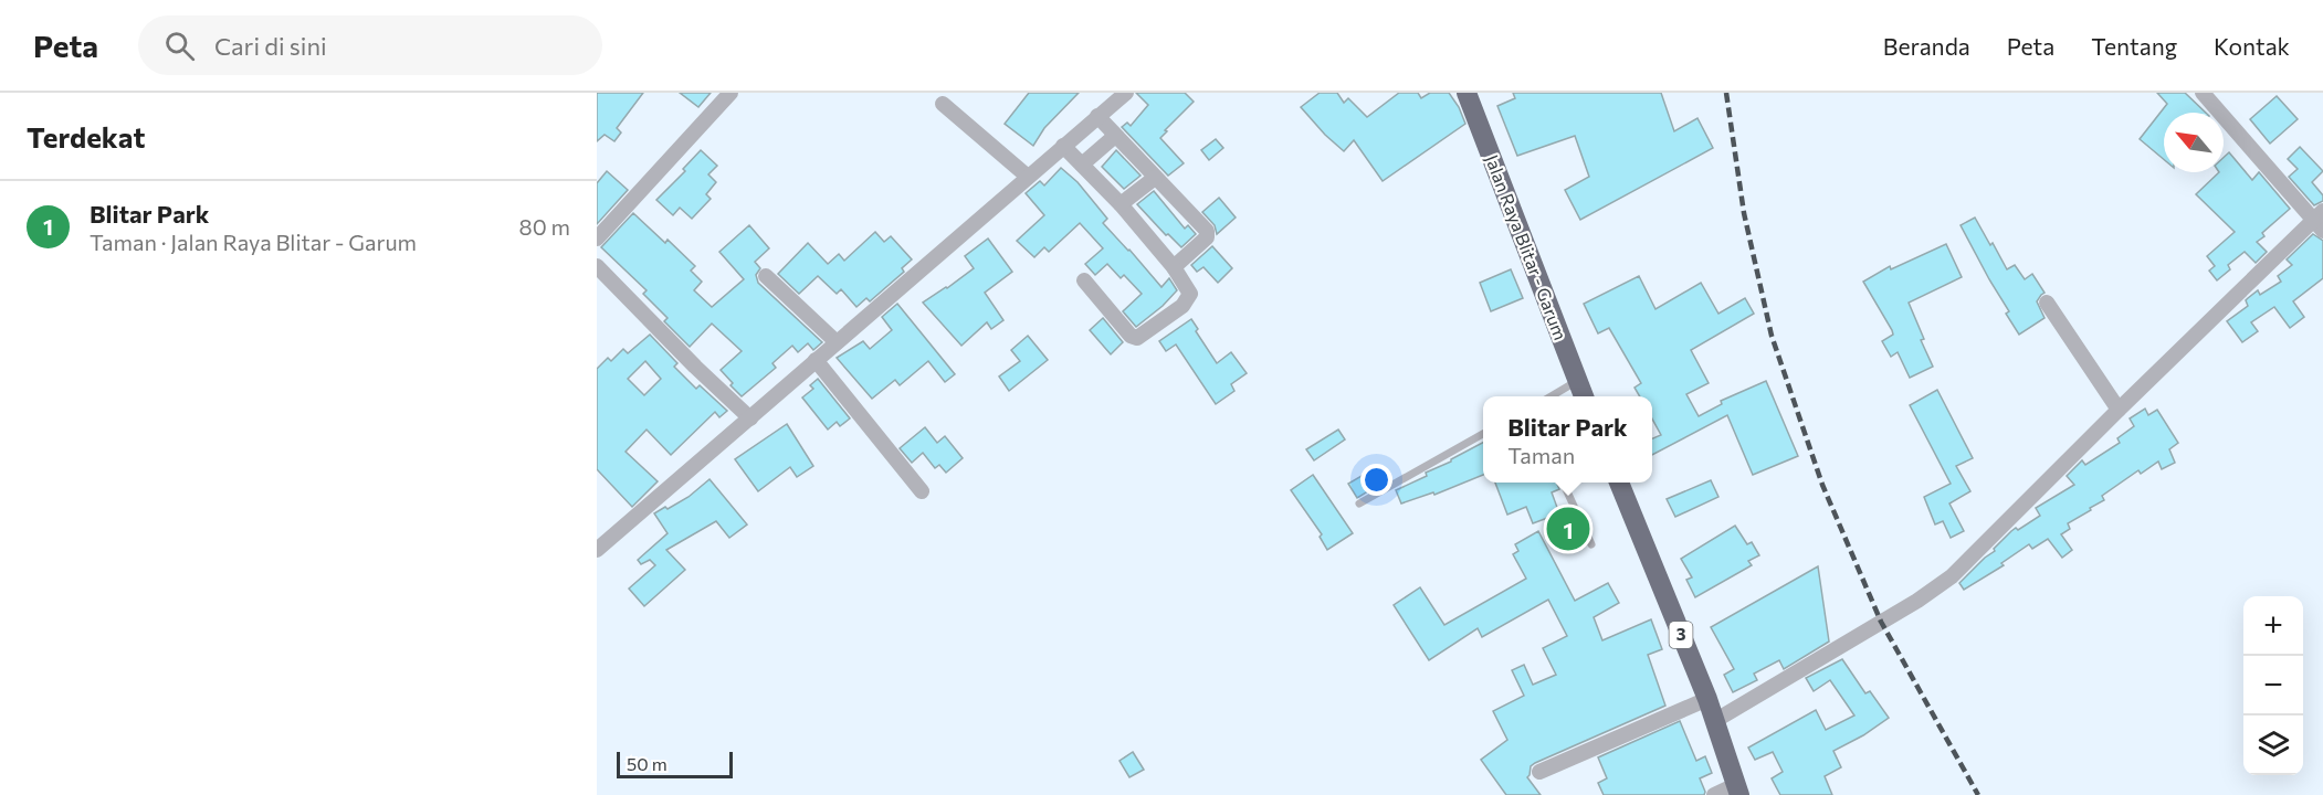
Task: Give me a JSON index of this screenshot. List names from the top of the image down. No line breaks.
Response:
{"streets":{"highway":["Jalan Raya Blitar - Garum","3"]},"scale_bar":"50 m","north":"top left","page":{"header":"Peta","search":"Cari di sini","nav":["Beranda","Peta","Tentang","Kontak"],"heading":"Terdekat","list":[{"mark":"1","name":"Blitar Park","note":"Taman · Jalan Raya Blitar - Garum","value":"80 m"}],"popup":["Blitar Park","Taman"],"pins":"1","map_buttons":["+","−"],"scale":"50 m"}}
